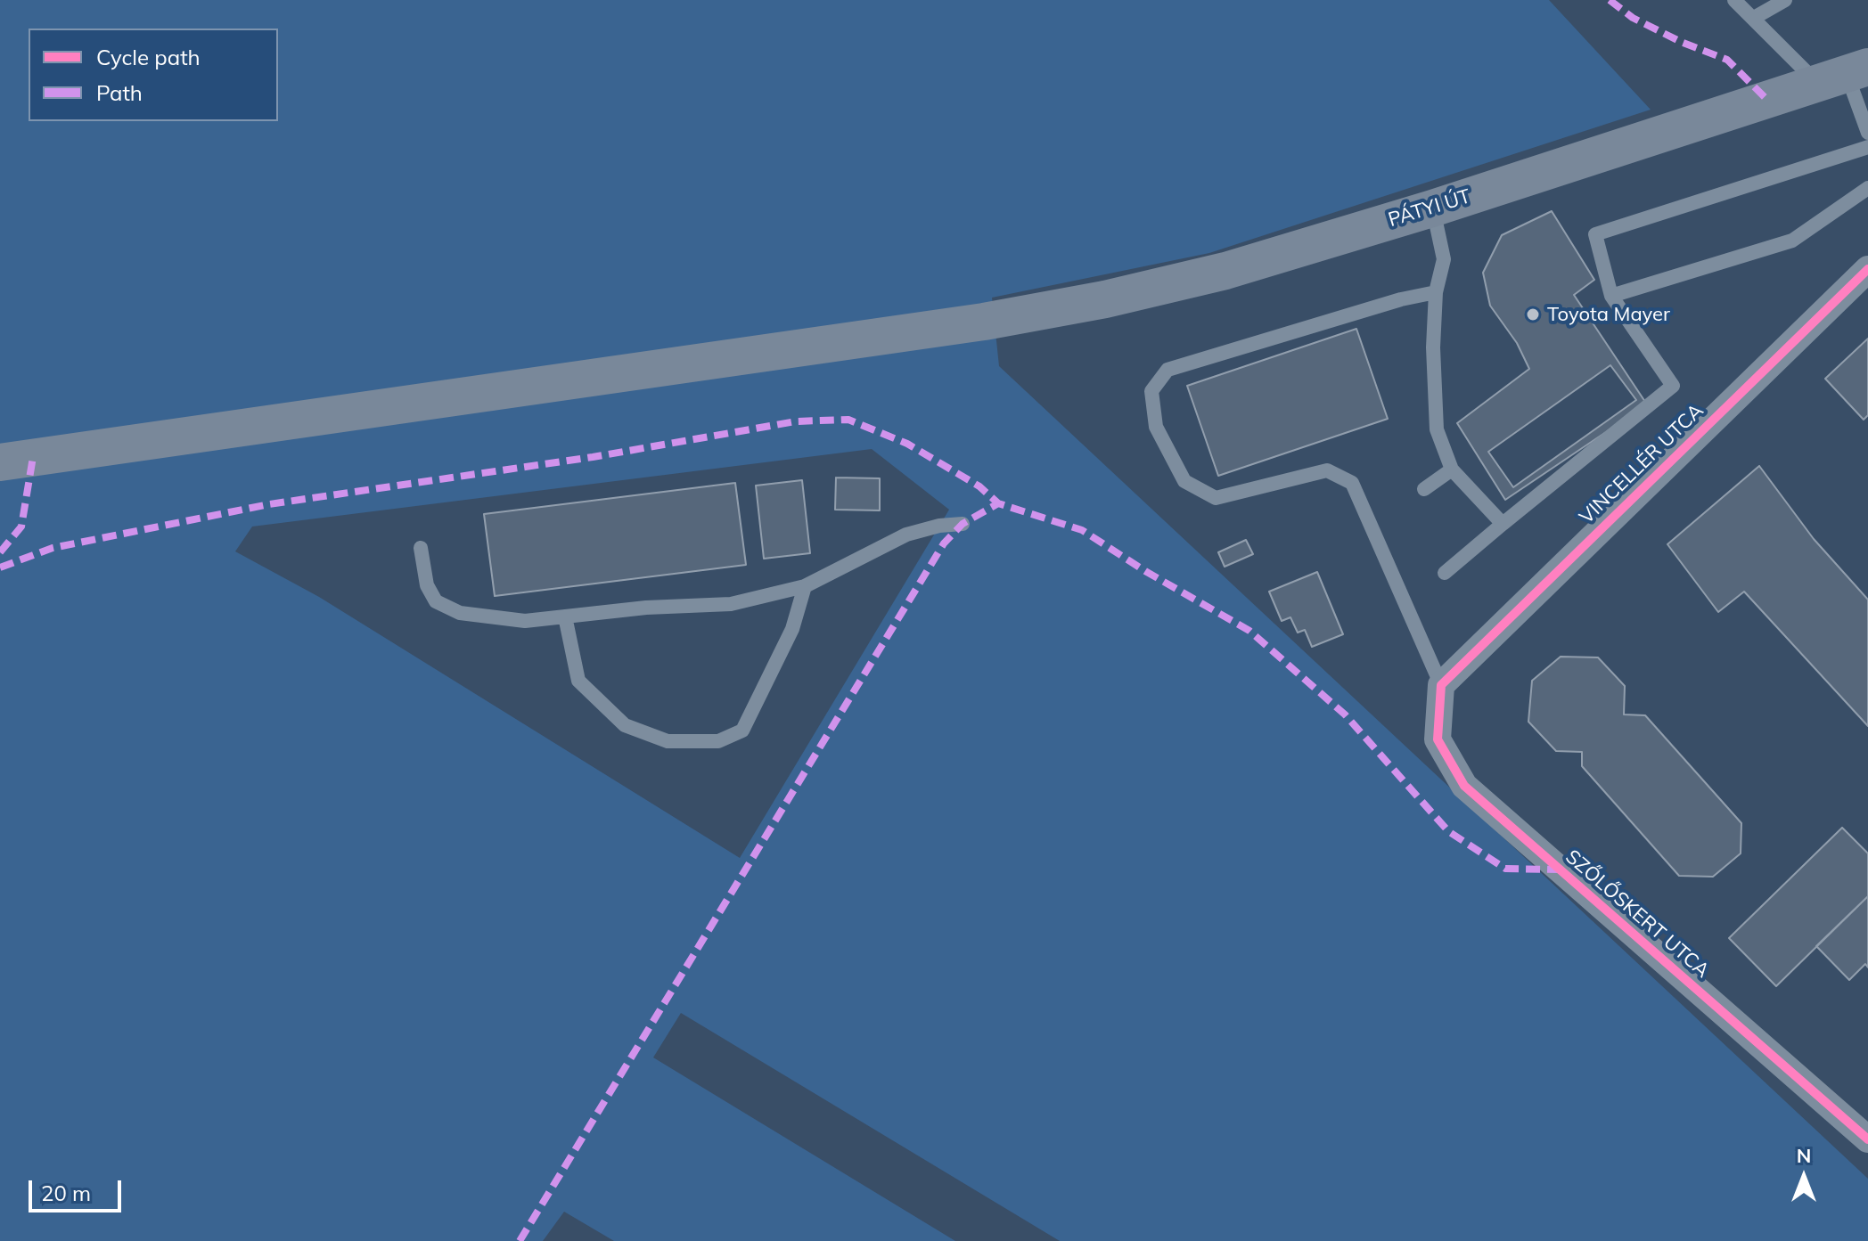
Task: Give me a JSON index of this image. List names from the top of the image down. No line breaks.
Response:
{"streets":{"main road":["PÁTYI ÚT"],"street":["VINCELLÉR UTCA","SZŐLŐSKERT UTCA"]},"crossings":[["VINCELLÉR UTCA","SZŐLŐSKERT UTCA"]],"places":["Toyota Mayer"],"legend":["Cycle path","Path"],"scale_bar":"20 m","north":"top"}
